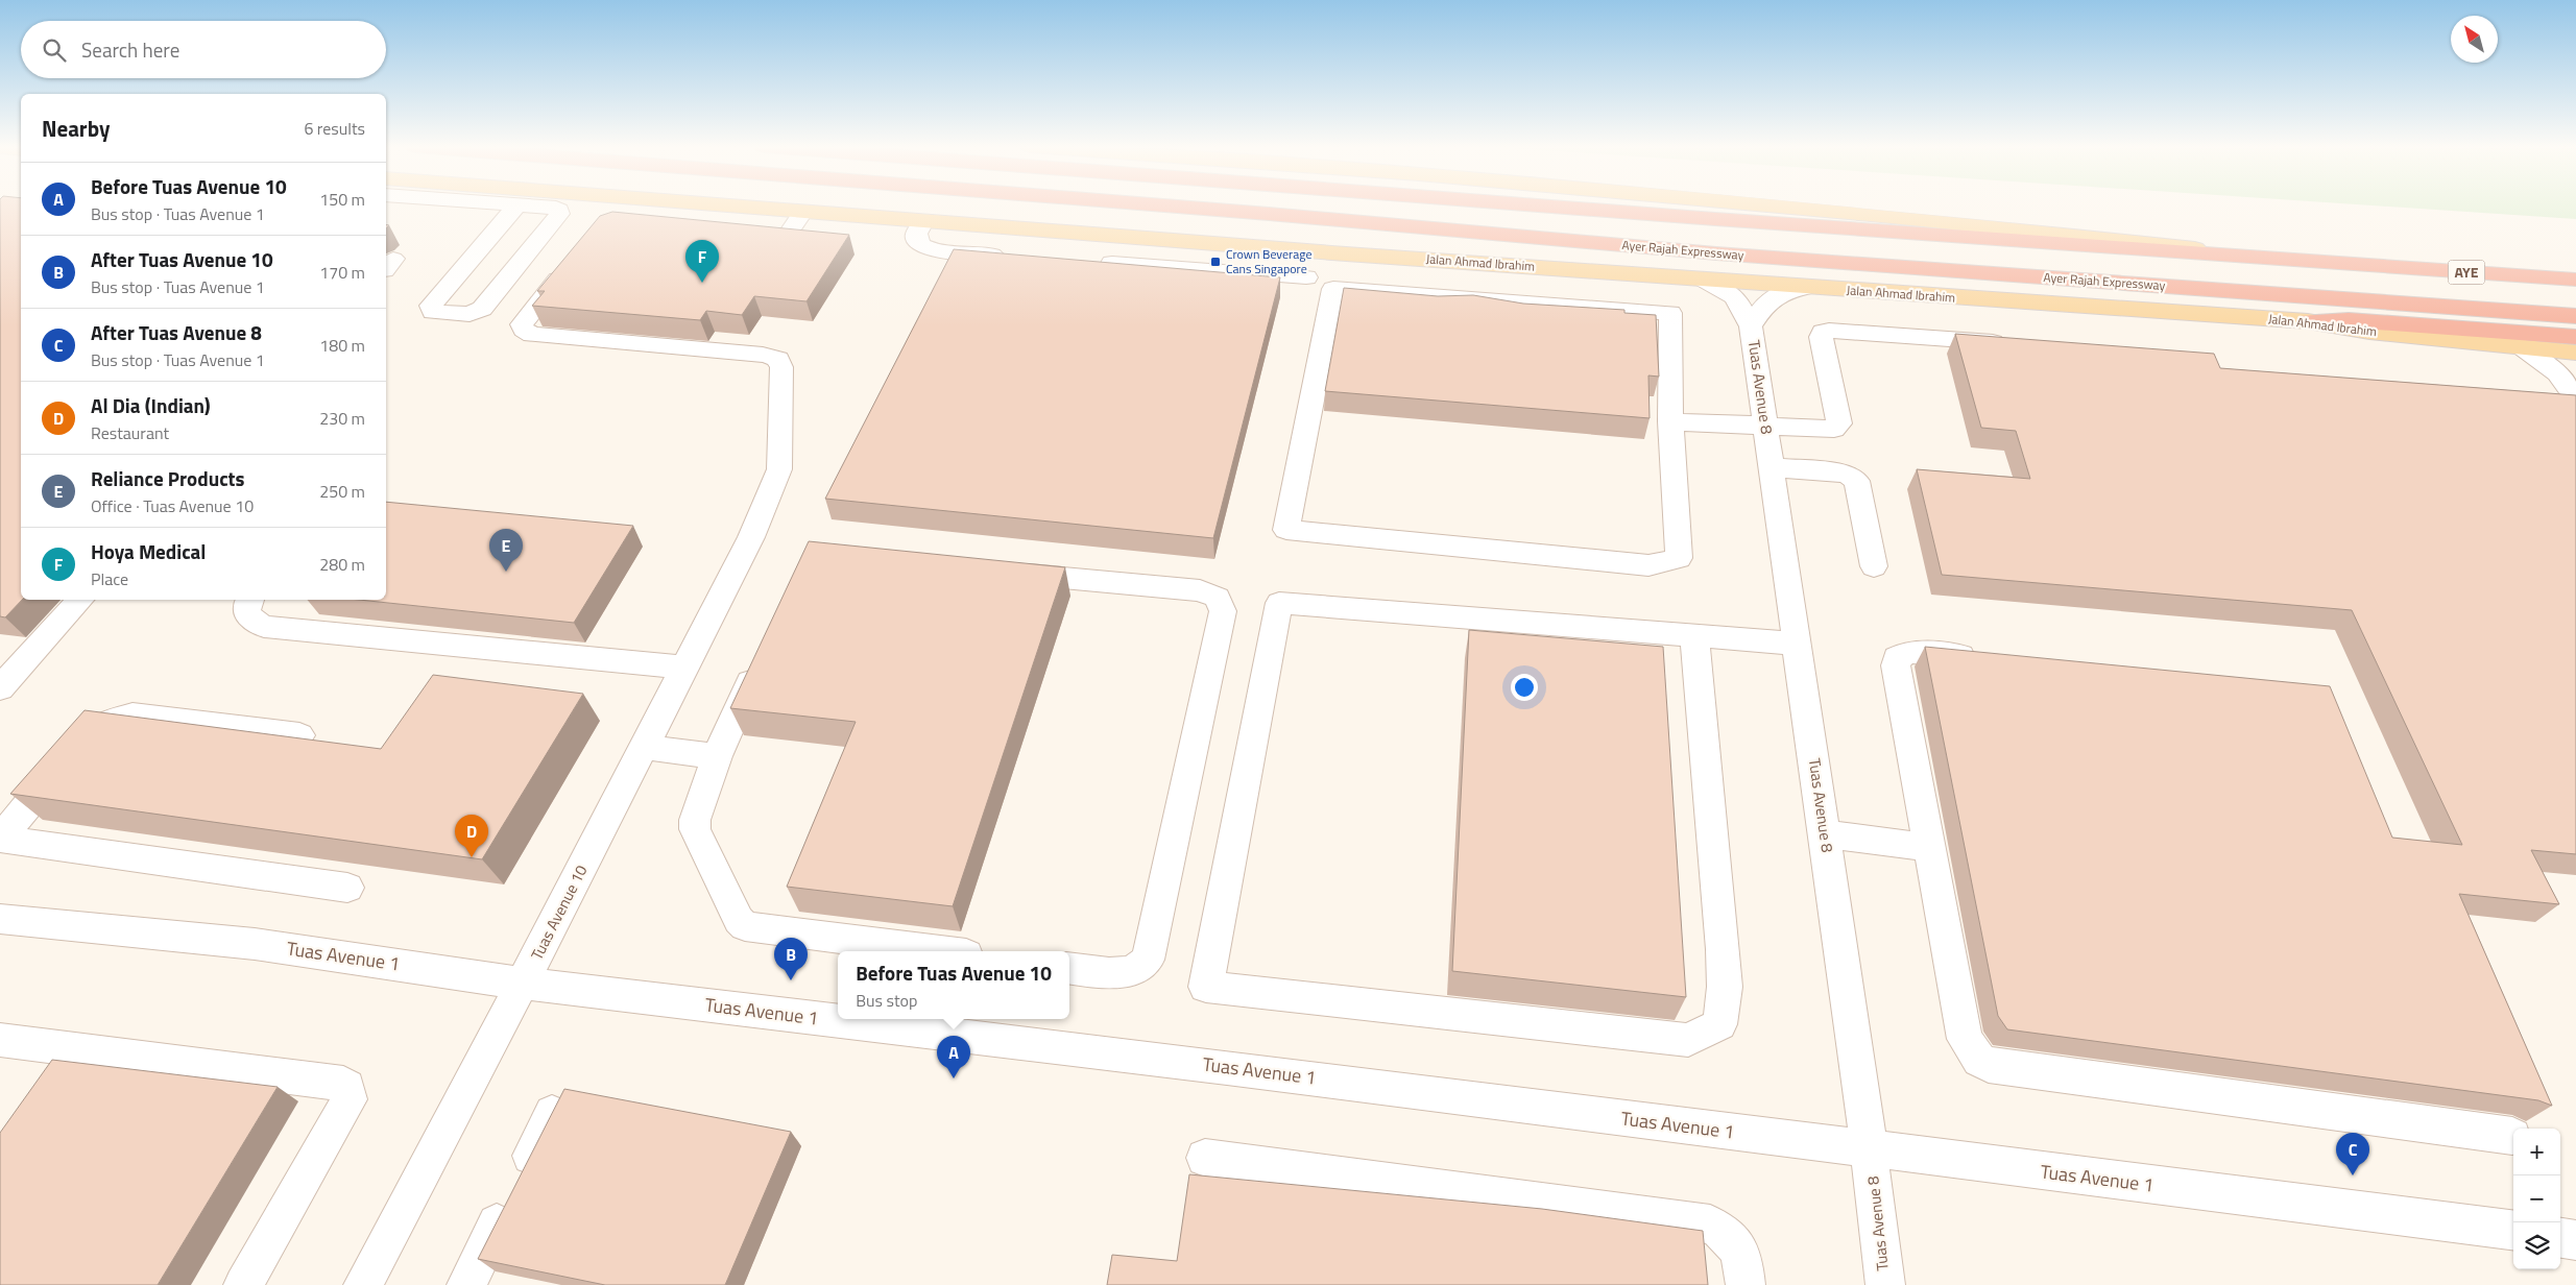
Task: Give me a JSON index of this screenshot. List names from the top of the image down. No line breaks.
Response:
{"streets":{"highway":["Ayer Rajah Expressway","AYE"],"main road":["Jalan Ahmad Ibrahim"],"street":["Tuas Avenue 8","Tuas Avenue 10","Tuas Avenue 1"]},"crossings":[["Jalan Ahmad Ibrahim","Tuas Avenue 8"],["Tuas Avenue 8","Tuas Avenue 1"],["Tuas Avenue 10","Tuas Avenue 1"]],"places":{"transit":["Crown Beverage Cans Singapore"]},"north":"top left","page":{"search":"Search here","heading":["Nearby","6 results"],"list":[{"mark":"A","name":"Before Tuas Avenue 10","note":"Bus stop · Tuas Avenue 1","value":"150 m"},{"mark":"B","name":"After Tuas Avenue 10","note":"Bus stop · Tuas Avenue 1","value":"170 m"},{"mark":"C","name":"After Tuas Avenue 8","note":"Bus stop · Tuas Avenue 1","value":"180 m"},{"mark":"D","name":"Al Dia (Indian)","note":"Restaurant","value":"230 m"},{"mark":"E","name":"Reliance Products","note":"Office · Tuas Avenue 10","value":"250 m"},{"mark":"F","name":"Hoya Medical","note":"Place","value":"280 m"}],"pins":["F","E","D","B","A","C"],"popup":["Before Tuas Avenue 10","Bus stop"],"map_buttons":["+","−"]}}
